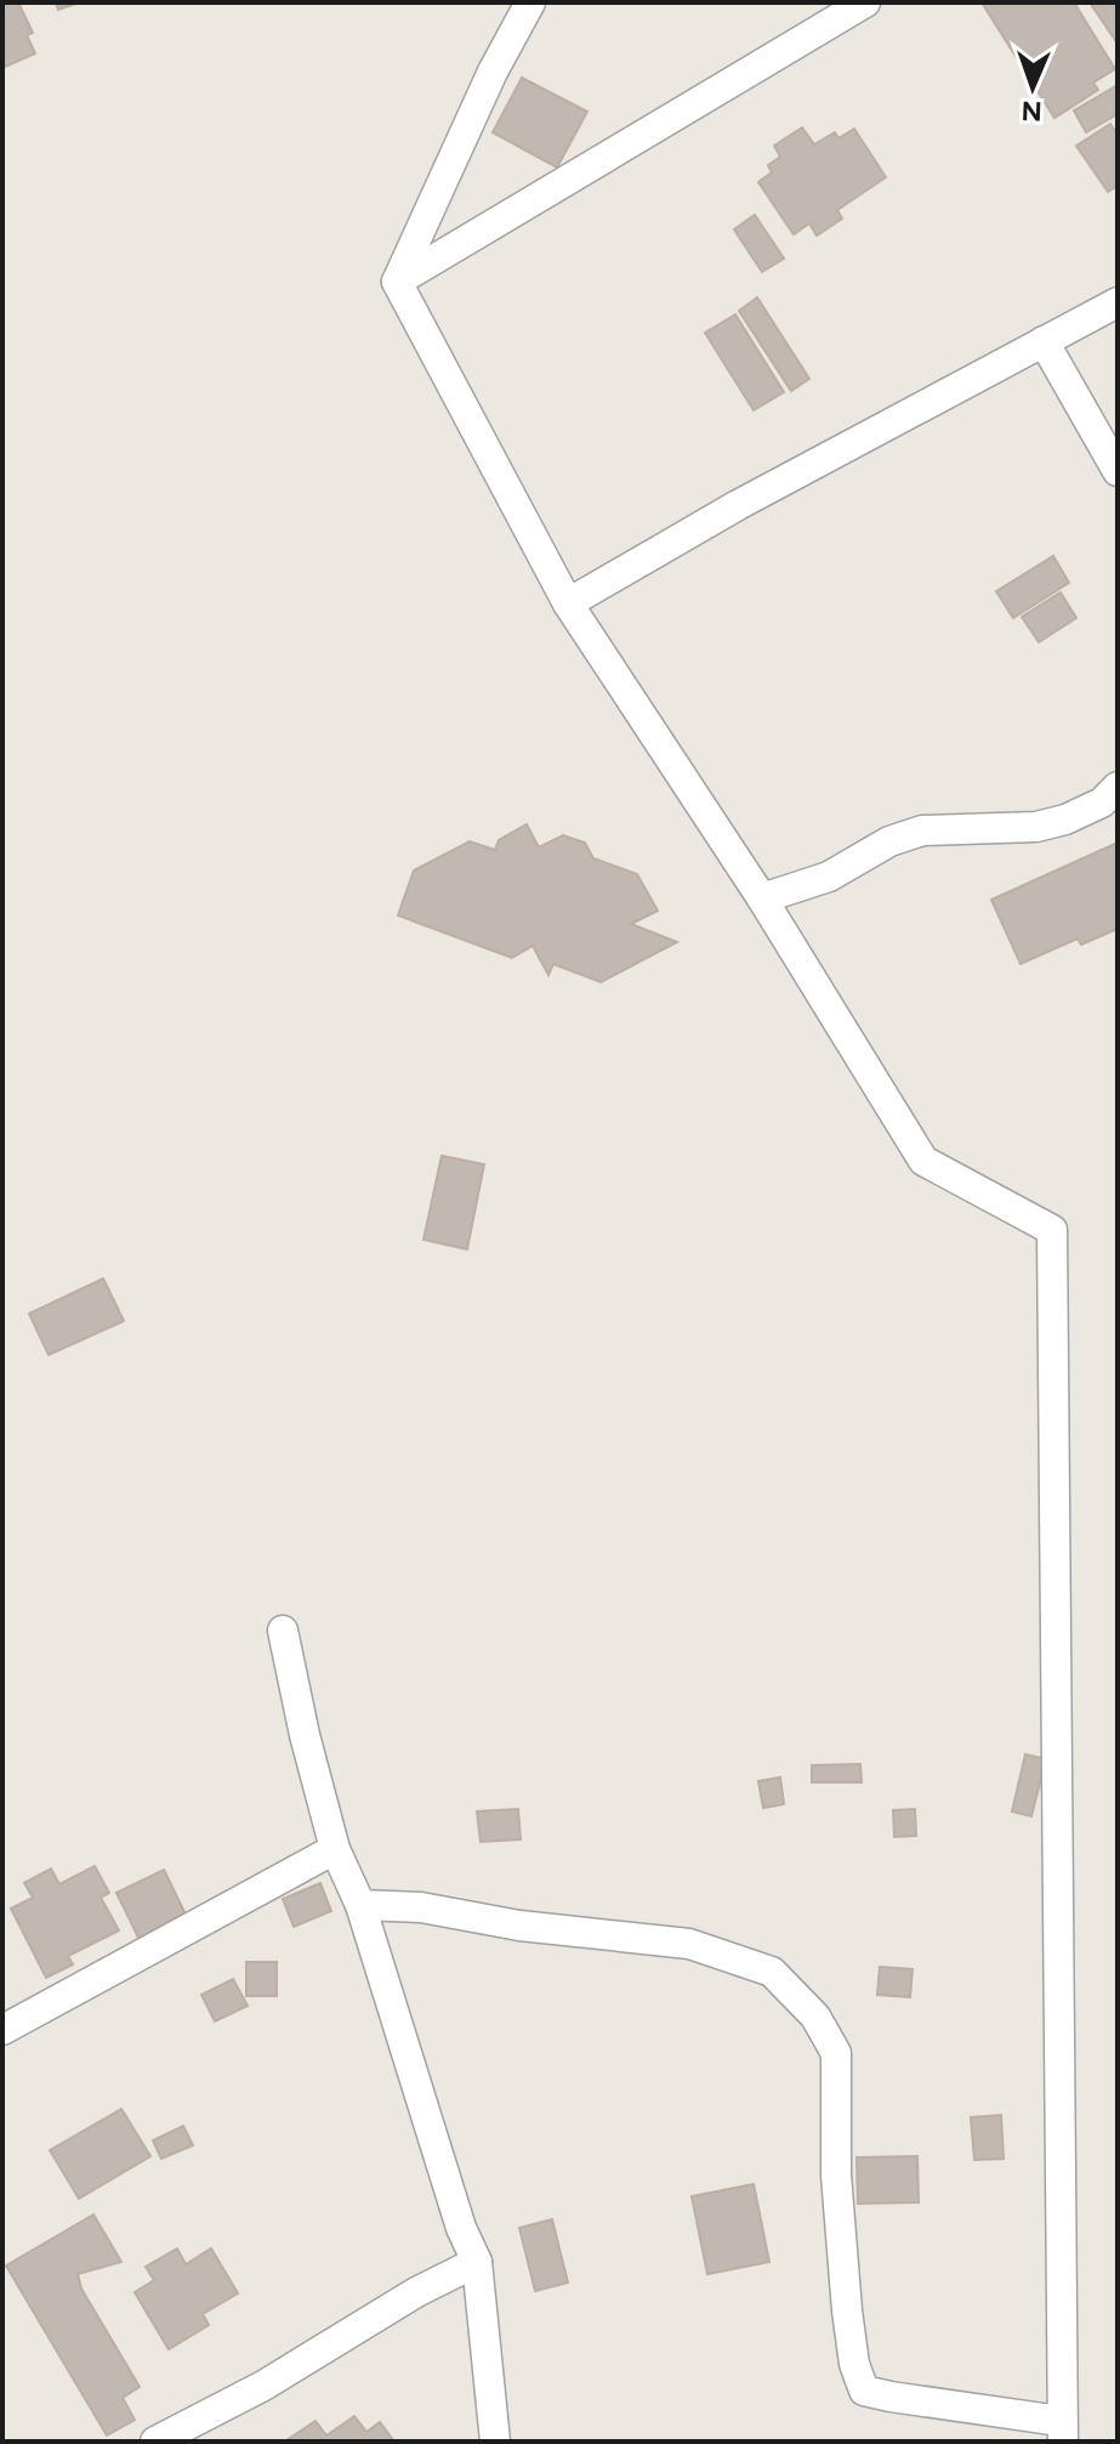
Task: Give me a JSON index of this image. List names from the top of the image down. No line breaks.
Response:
{"north":"bottom"}
